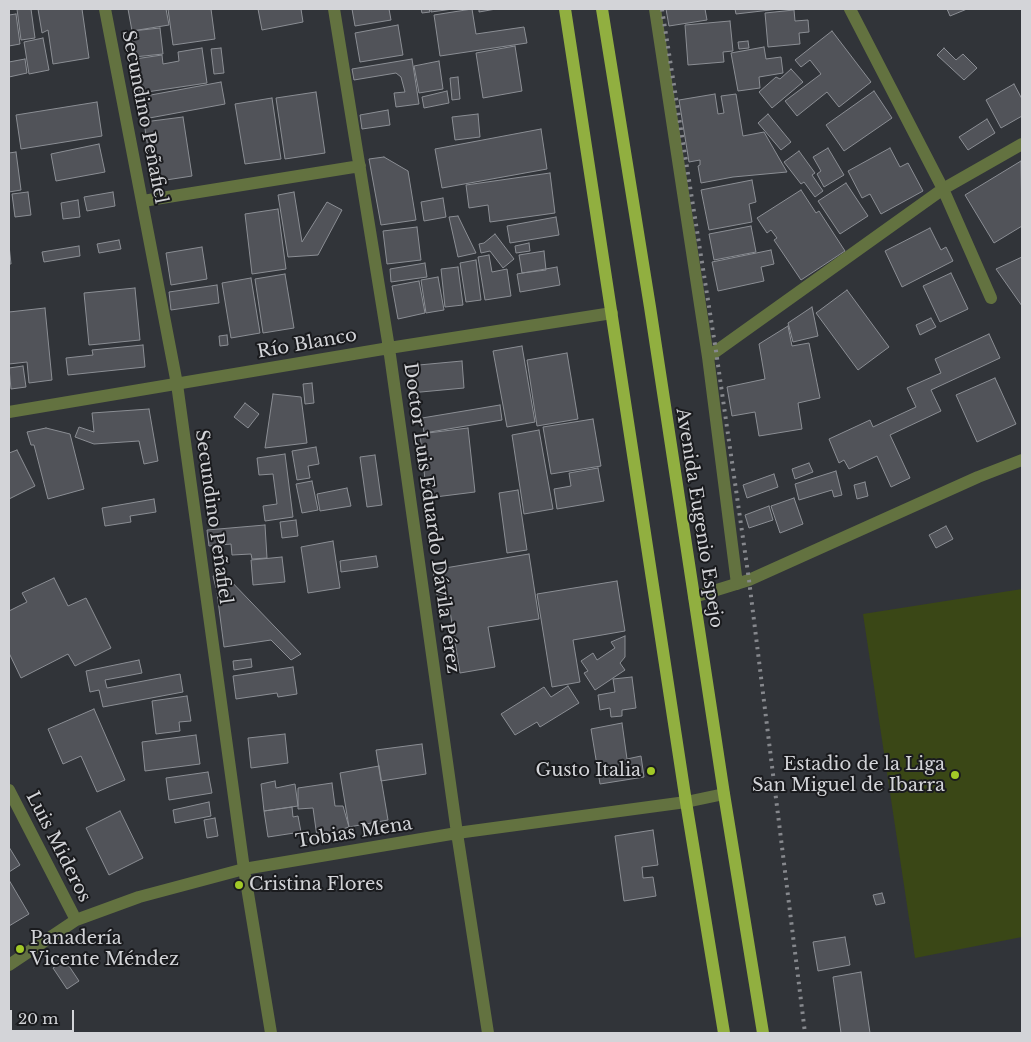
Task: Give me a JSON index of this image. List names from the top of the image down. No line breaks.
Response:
{"streets":{"main road":["Avenida Eugenio Espejo"],"street":["Secundino Peñafiel","Río Blanco","Doctor Luis Eduardo Dávila Pérez","Tobias Mena","Luis Mideros"]},"crossings":[["Secundino Peñafiel","Río Blanco"],["Secundino Peñafiel","Tobias Mena"],["Río Blanco","Doctor Luis Eduardo Dávila Pérez"],["Doctor Luis Eduardo Dávila Pérez","Tobias Mena"],["Avenida Eugenio Espejo","Tobias Mena"],["Tobias Mena","Luis Mideros"]],"places":["Gusto Italia","Estadio de la Liga San Miguel de Ibarra","Cristina Flores","Panadería Vicente Méndez"],"scale_bar":"20 m"}
